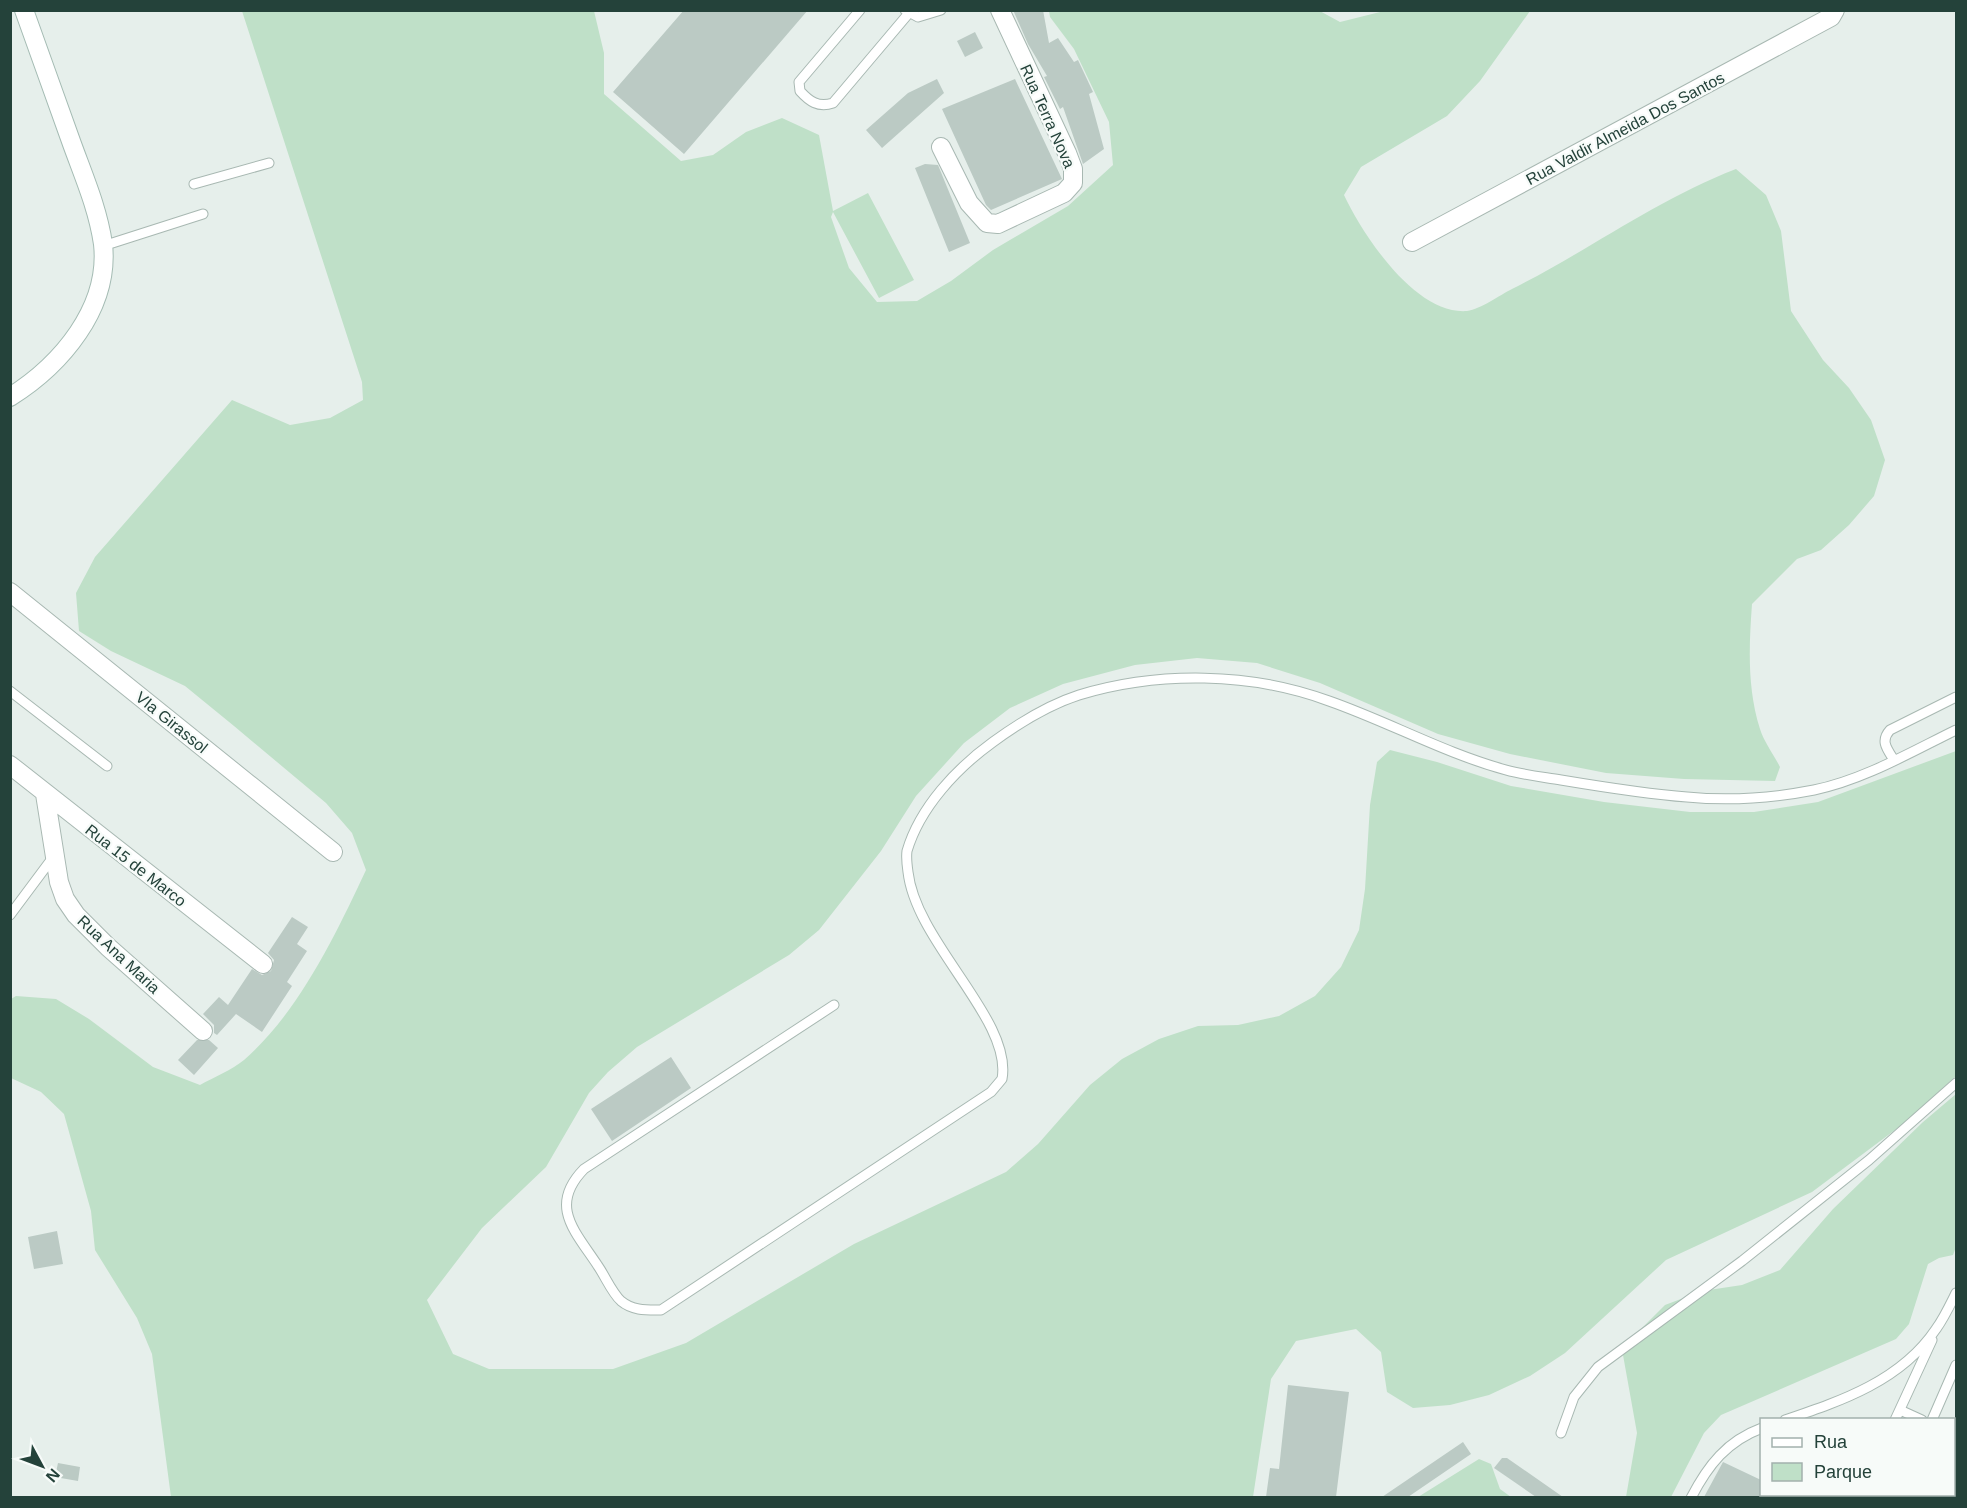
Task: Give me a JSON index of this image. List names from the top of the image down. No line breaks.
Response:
{"streets":{"street":["Rua Terra Nova","Rua Valdir Almeida Dos Santos","VIa Girassol","Rua 15 de Marco","Rua Ana Maria"]},"crossings":[["Rua 15 de Marco","Rua Ana Maria"]],"legend":["Rua","Parque"],"north":"bottom right"}
